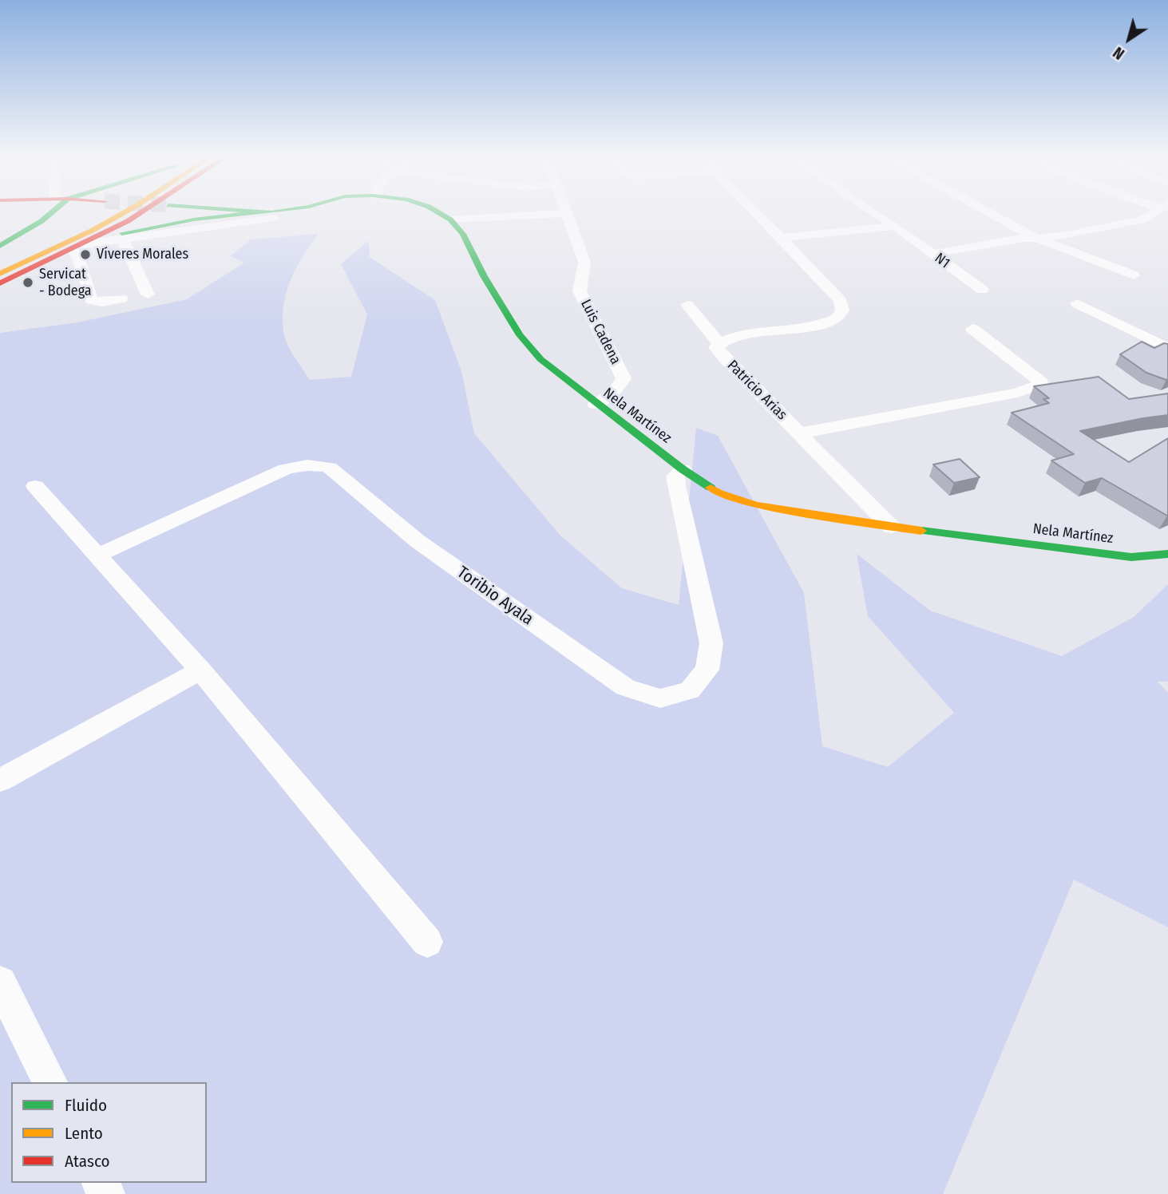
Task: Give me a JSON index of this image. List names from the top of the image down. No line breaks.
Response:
{"streets":{"main road":["Nela Martínez"],"street":["N1","Luis Cadena","Patricio Arias","Toribio Ayala"]},"crossings":[["Luis Cadena","Nela Martínez"],["Patricio Arias","Nela Martínez"],["Nela Martínez","Toribio Ayala"]],"places":["Víveres Morales","Servicat - Bodega"],"legend":["Fluido","Lento","Atasco"],"north":"bottom left"}
